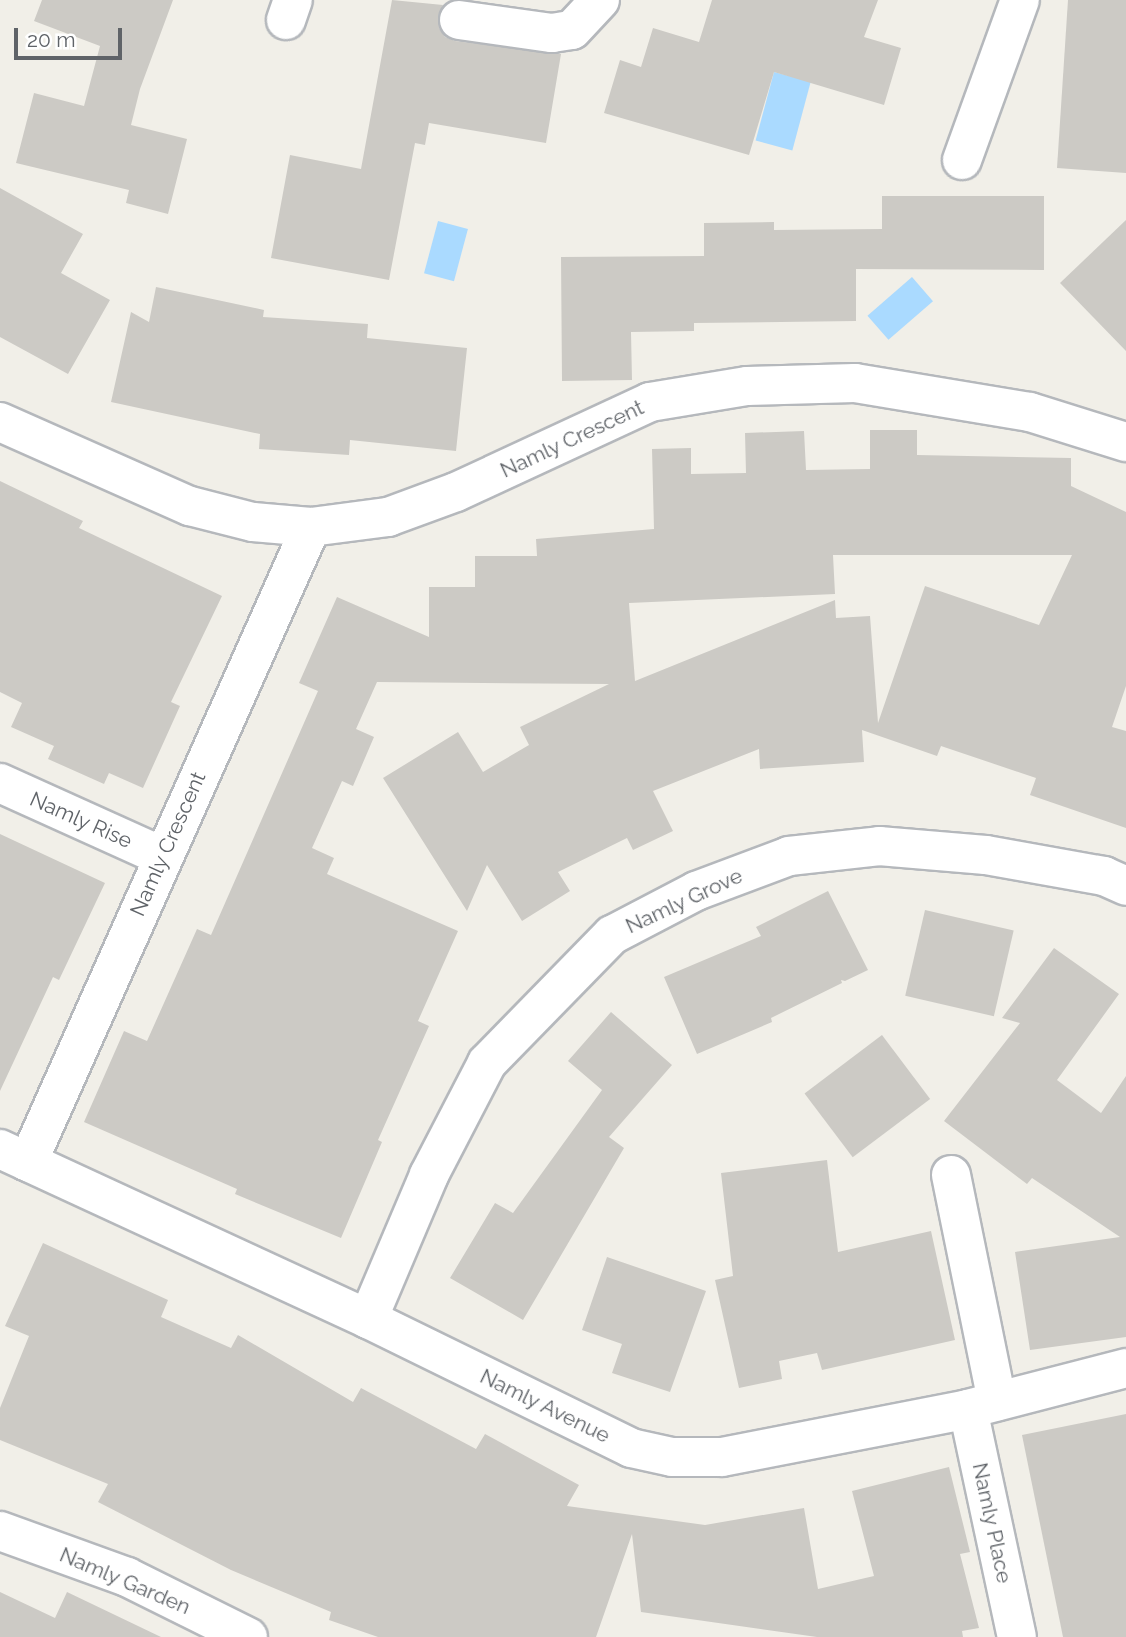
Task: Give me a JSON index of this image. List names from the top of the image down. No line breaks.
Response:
{"streets":{"street":["Namly Crescent","Namly Rise","Namly Grove","Namly Avenue","Namly Place","Namly Garden"]},"crossings":[["Namly Crescent","Namly Rise"],["Namly Crescent","Namly Avenue"],["Namly Grove","Namly Avenue"],["Namly Avenue","Namly Place"]],"scale_bar":"20 m"}
